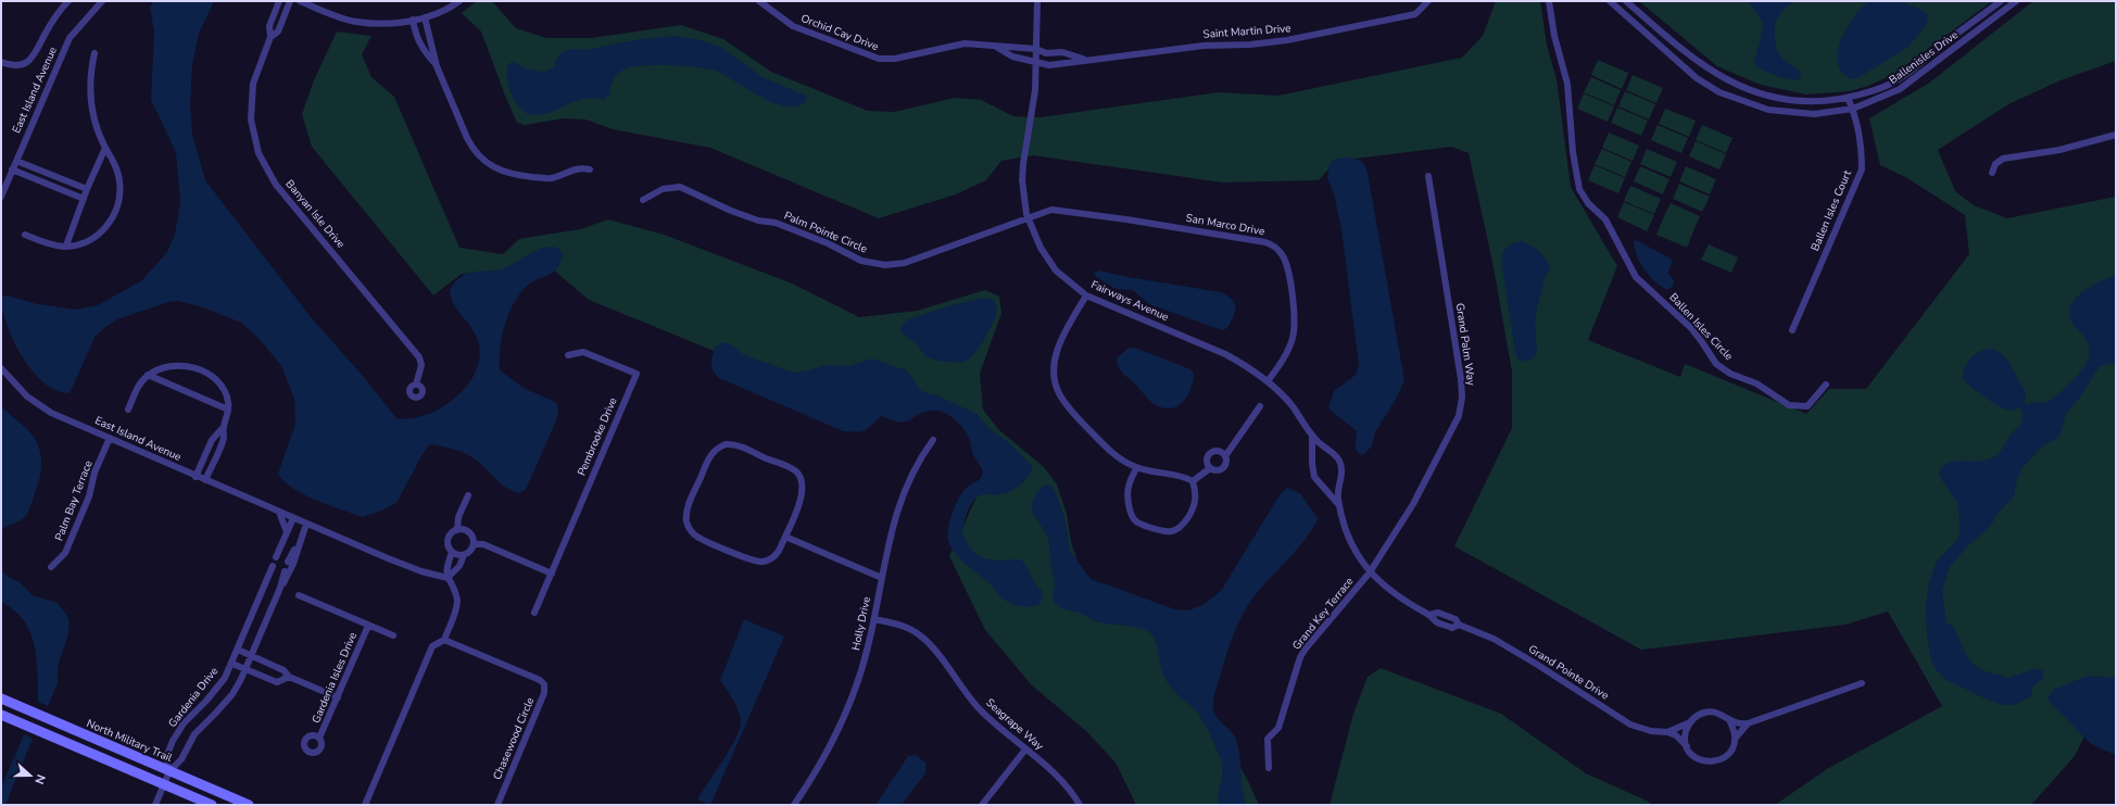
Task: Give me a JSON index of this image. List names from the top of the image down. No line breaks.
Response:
{"streets":{"main road":["North Military Trail"],"street":["Saint Martin Drive","Orchid Cay Drive","Ballenisles Drive","East Island Avenue","Ballen Isles Court","Banyan Isle Drive","San Marco Drive","Palm Pointe Circle","Fairways Avenue","Ballen Isles Circle","Grand Palm Way","Pembrooke Drive","Palm Bay Terrace","Grand Key Terrace","Holly Drive","Grand Pointe Drive","Gardenia Isles Drive","Gardenia Drive","Seagrape Way","Chasewood Circle"]},"crossings":[["Saint Martin Drive","Orchid Cay Drive"],["Saint Martin Drive","Fairways Avenue"],["Orchid Cay Drive","Fairways Avenue"],["Ballenisles Drive","Ballen Isles Court"],["East Island Avenue","Palm Bay Terrace"],["East Island Avenue","Gardenia Drive"],["San Marco Drive","Palm Pointe Circle"],["San Marco Drive","Fairways Avenue"],["Palm Pointe Circle","Fairways Avenue"],["Fairways Avenue","Grand Palm Way"],["Fairways Avenue","Grand Key Terrace"],["Fairways Avenue","Grand Pointe Drive"],["Grand Palm Way","Grand Key Terrace"],["Grand Palm Way","Grand Pointe Drive"],["Grand Key Terrace","Grand Pointe Drive"],["Holly Drive","Seagrape Way"],["Gardenia Drive","North Military Trail"]],"north":"right"}
